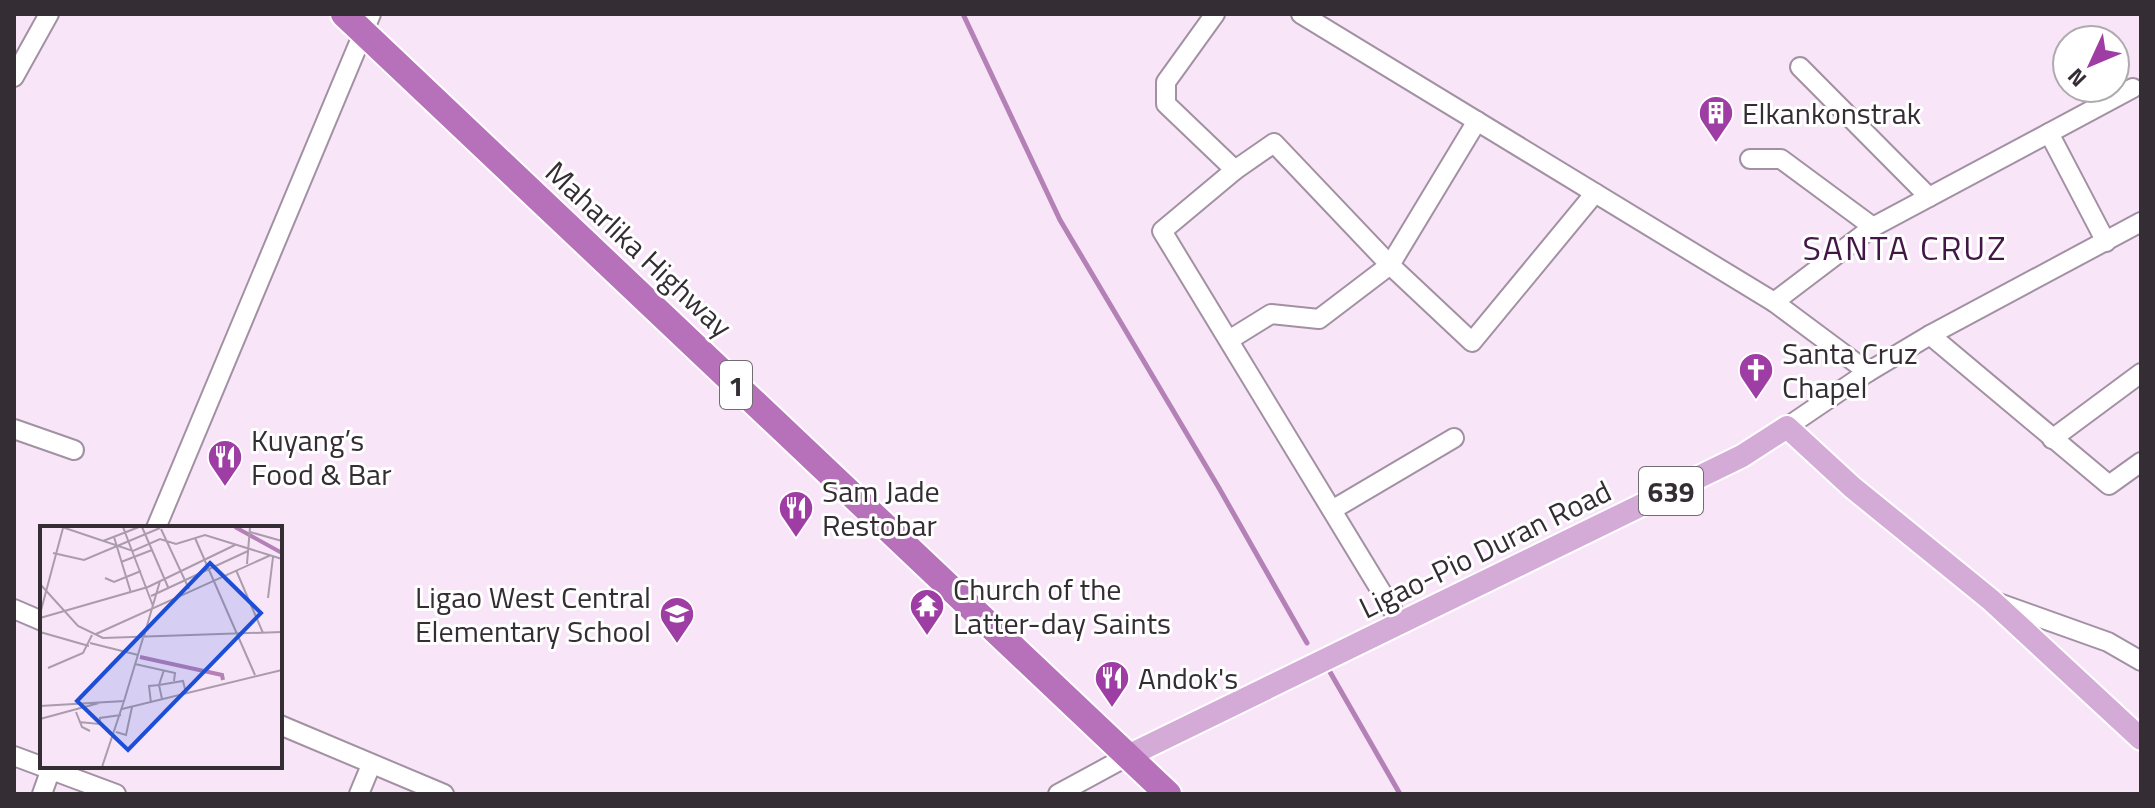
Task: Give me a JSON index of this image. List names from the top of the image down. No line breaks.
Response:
{"streets":{"highway":["Maharlika Highway","1"],"main road":["639","Ligao-Pio Duran Road"]},"crossings":[["Maharlika Highway","Ligao-Pio Duran Road"]],"districts":["SANTA CRUZ"],"places":{"building":["Elkankonstrak"],"church":["Santa Cruz Chapel"],"restaurant":["Kuyang’s Food & Bar","Sam Jade Restobar","Andok's"],"temple":["Church of the Latter-day Saints"],"school or university":["Ligao West Central Elementary School"]},"north":"bottom left"}
